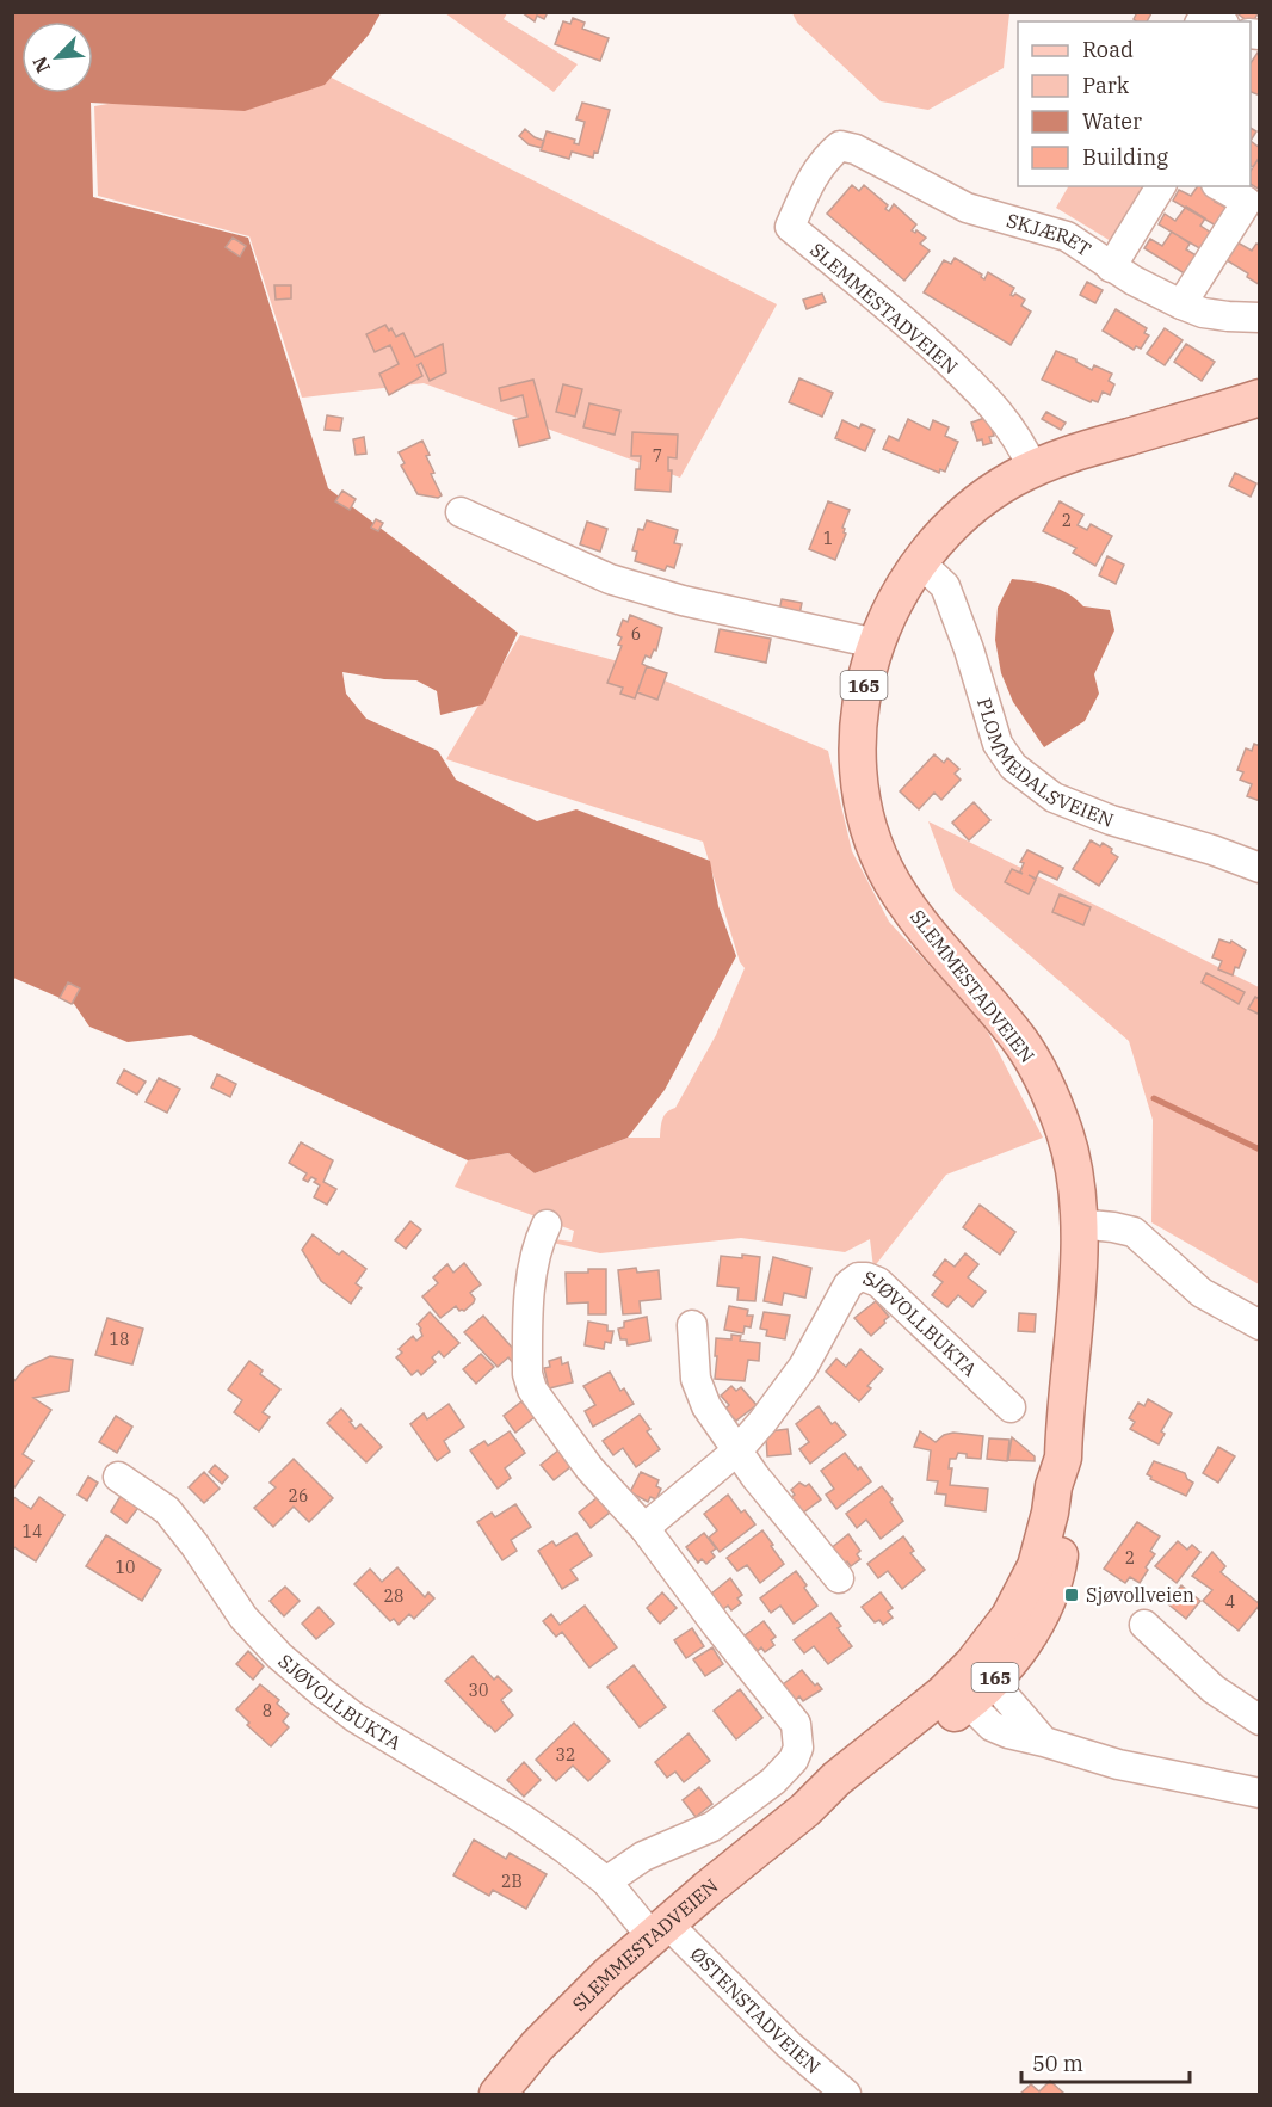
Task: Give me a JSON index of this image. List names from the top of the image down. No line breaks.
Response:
{"streets":{"main road":["SLEMMESTADVEIEN","165"],"street":["SKJÆRET","PLOMMEDALSVEIEN","SJØVOLLBUKTA","ØSTENSTADVEIEN"]},"crossings":[["SKJÆRET","SLEMMESTADVEIEN"],["SLEMMESTADVEIEN","PLOMMEDALSVEIEN"],["SLEMMESTADVEIEN","SJØVOLLBUKTA"],["SLEMMESTADVEIEN","ØSTENSTADVEIEN"],["SJØVOLLBUKTA","ØSTENSTADVEIEN"]],"places":{"transit":["Sjøvollveien"]},"house_numbers":["7","2","1","6","18","26","14","2","10","28","4","30","8","32","2B"],"legend":["Road","Park","Water","Building"],"scale_bar":"50 m","north":"bottom left"}
